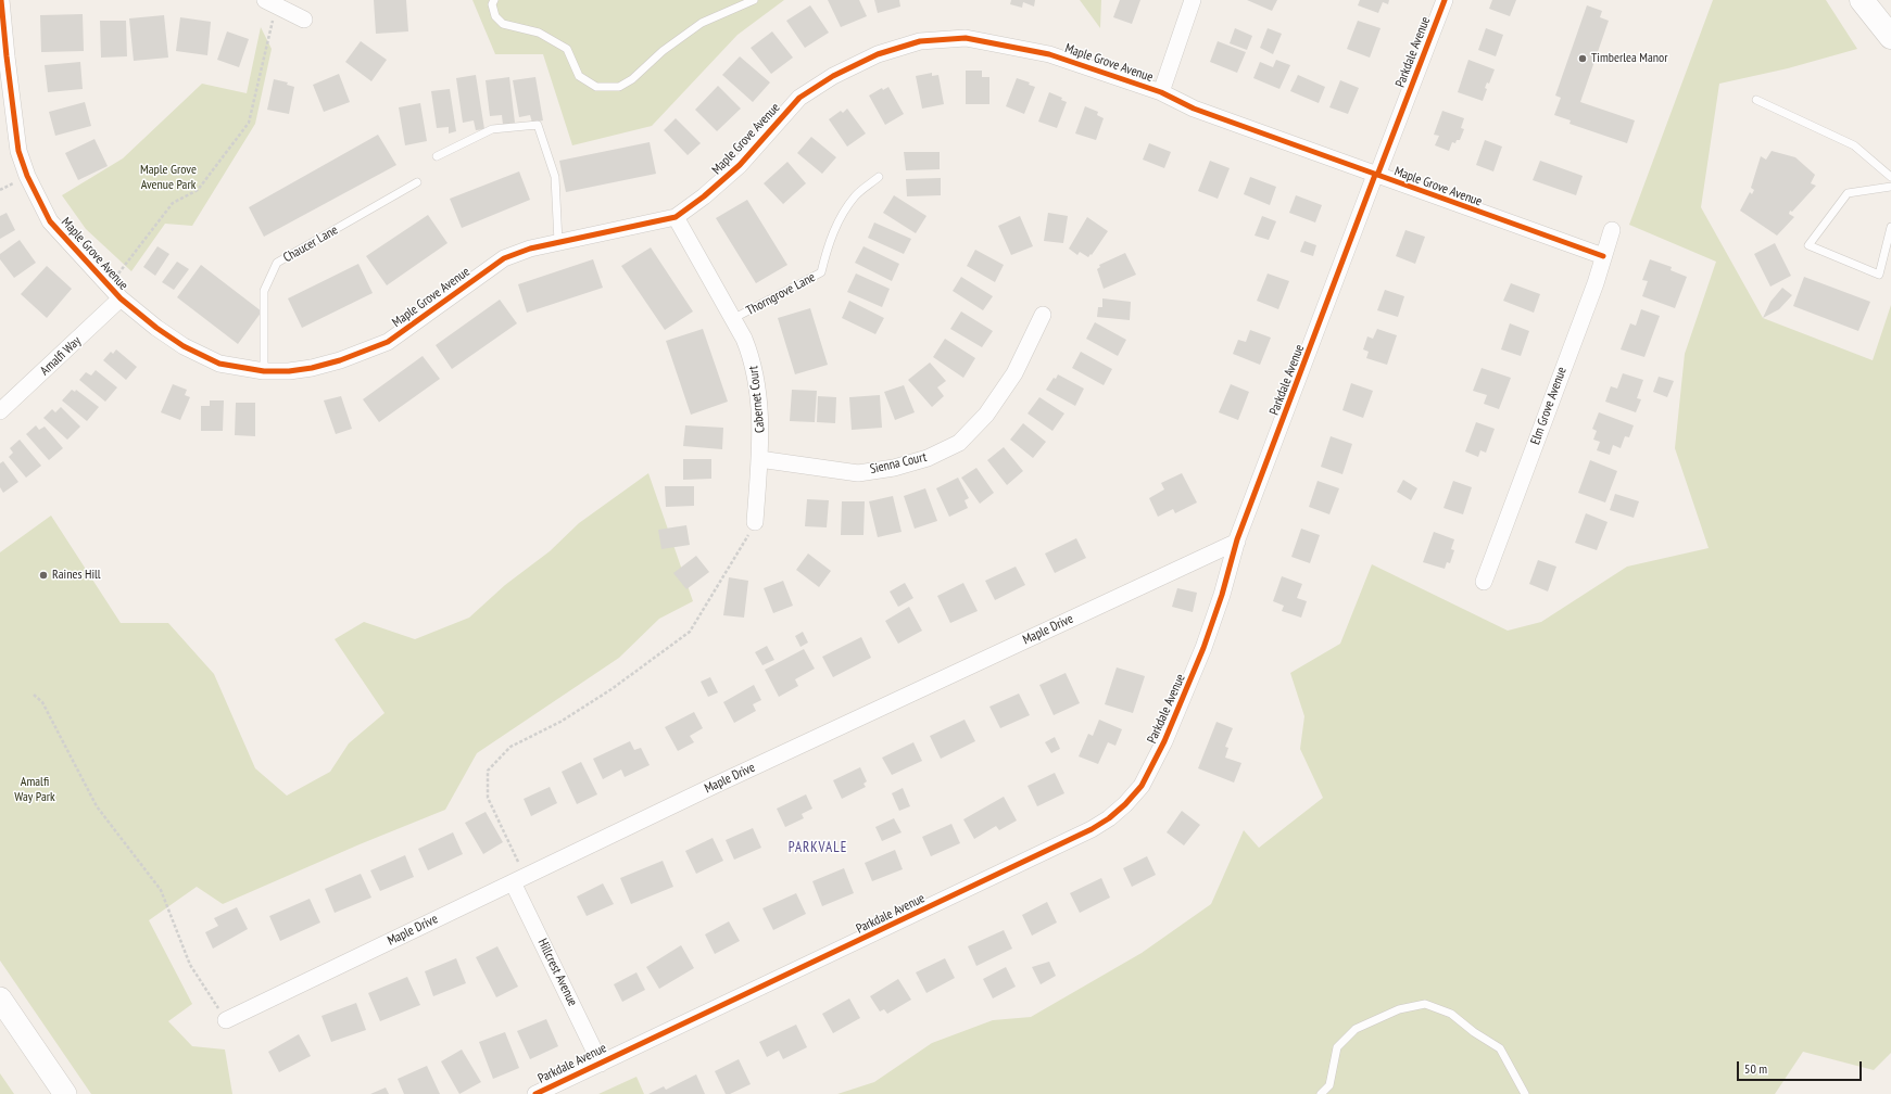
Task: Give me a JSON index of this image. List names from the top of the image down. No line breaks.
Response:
{"streets":{"street":["Parkdale Avenue","Maple Grove Avenue","Amalfi Way","Cabernet Court","Elm Grove Avenue","Sienna Court","Maple Drive","Hillcrest Avenue"],"lane":["Chaucer Lane","Thorngrove Lane"]},"crossings":[["Parkdale Avenue","Maple Grove Avenue"],["Parkdale Avenue","Maple Drive"],["Parkdale Avenue","Hillcrest Avenue"],["Maple Grove Avenue","Chaucer Lane"],["Maple Grove Avenue","Amalfi Way"],["Maple Grove Avenue","Cabernet Court"],["Maple Grove Avenue","Elm Grove Avenue"],["Thorngrove Lane","Cabernet Court"],["Cabernet Court","Sienna Court"],["Maple Drive","Hillcrest Avenue"]],"districts":["PARKVALE"],"parks":["Maple Grove Avenue Park","Amalfi Way Park"],"places":["Timberlea Manor","Raines Hill"],"scale_bar":"50 m"}
